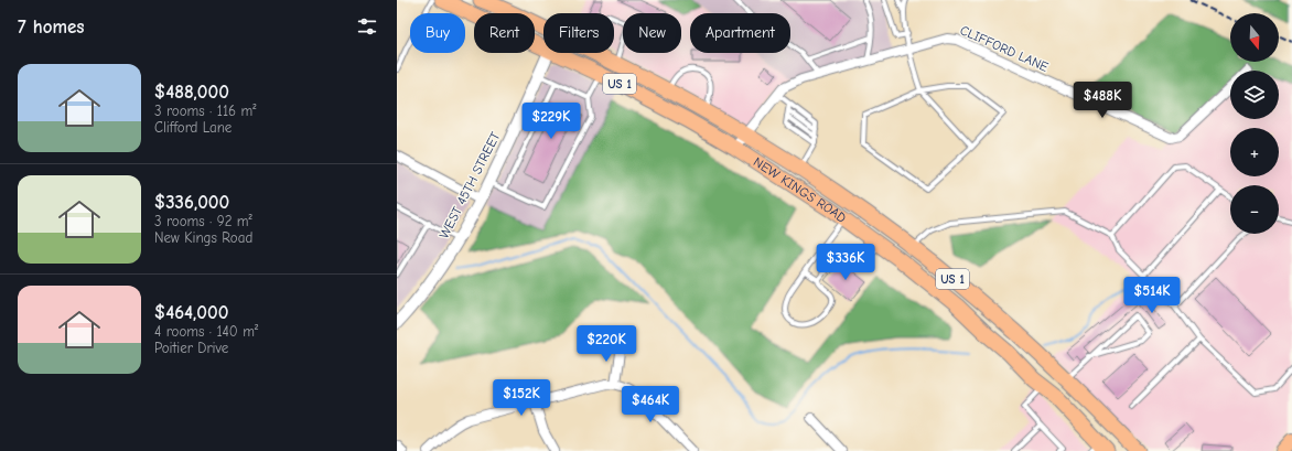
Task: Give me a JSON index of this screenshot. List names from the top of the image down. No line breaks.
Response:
{"streets":{"highway":["US 1","NEW KINGS ROAD"],"street":["CLIFFORD LANE","WEST 45TH STREET"]},"crossings":[["CLIFFORD LANE","NEW KINGS ROAD"]],"north":"bottom","page":{"heading":"7 homes","map_buttons":["+","−"],"chip":["Buy","Rent","Filters","New","Apartment"],"list":[{"name":"$488,000","note":"3 rooms · 116 m² · Clifford Lane"},{"name":"$336,000","note":"3 rooms · 92 m² · New Kings Road"},{"name":"$464,000","note":"4 rooms · 140 m² · Poitier Drive"}],"price":["$488K","$229K","$336K","$514K","$220K","$152K","$464K"]}}
